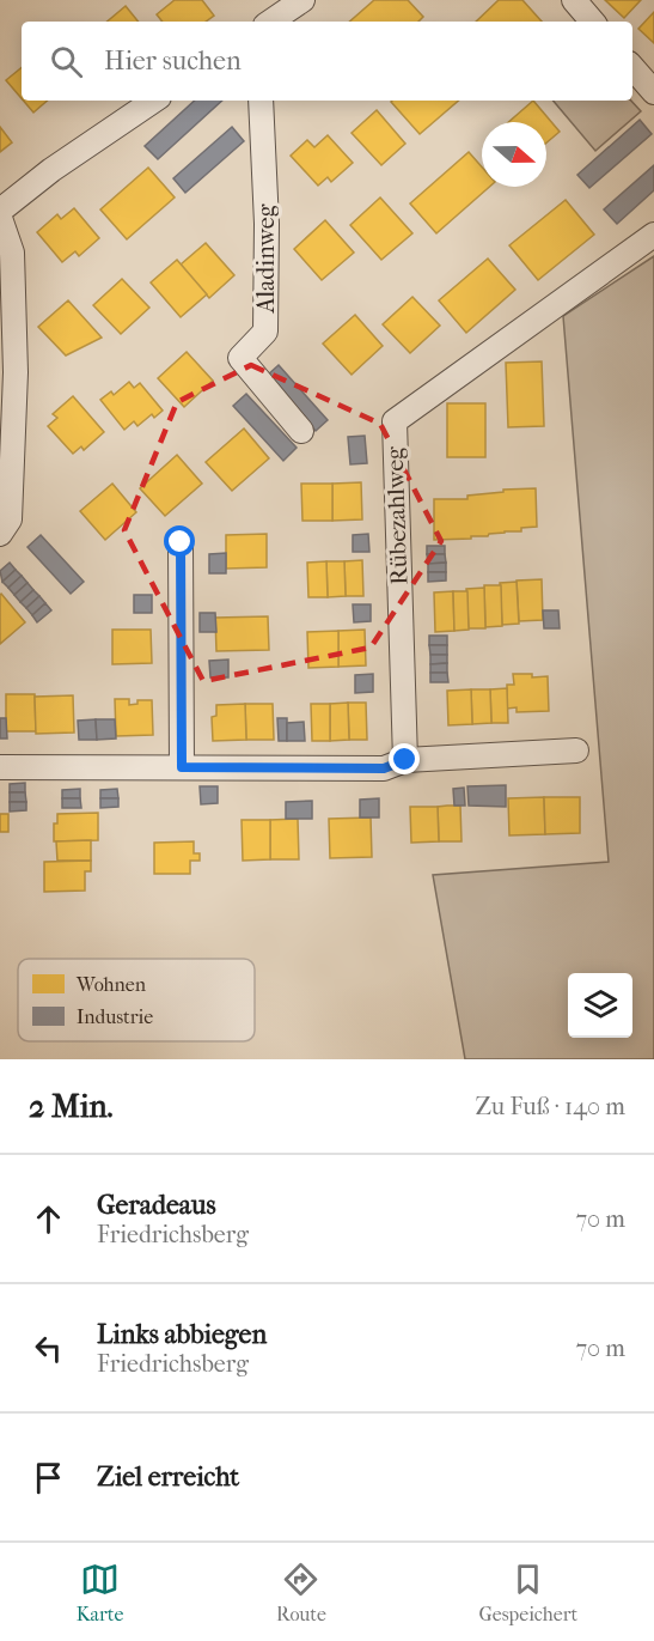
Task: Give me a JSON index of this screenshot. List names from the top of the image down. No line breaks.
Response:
{"streets":{"street":["Aladinweg","Rübezahlweg"]},"legend":["Wohnen","Industrie"],"north":"right","page":{"search":"Hier suchen","heading":["2 Min.","Zu Fuß · 140 m"],"list":[["Geradeaus","Friedrichsberg","70 m"],["Links abbiegen","Friedrichsberg","70 m"],"Ziel erreicht"],"nav":["Karte","Route","Gespeichert"]}}
